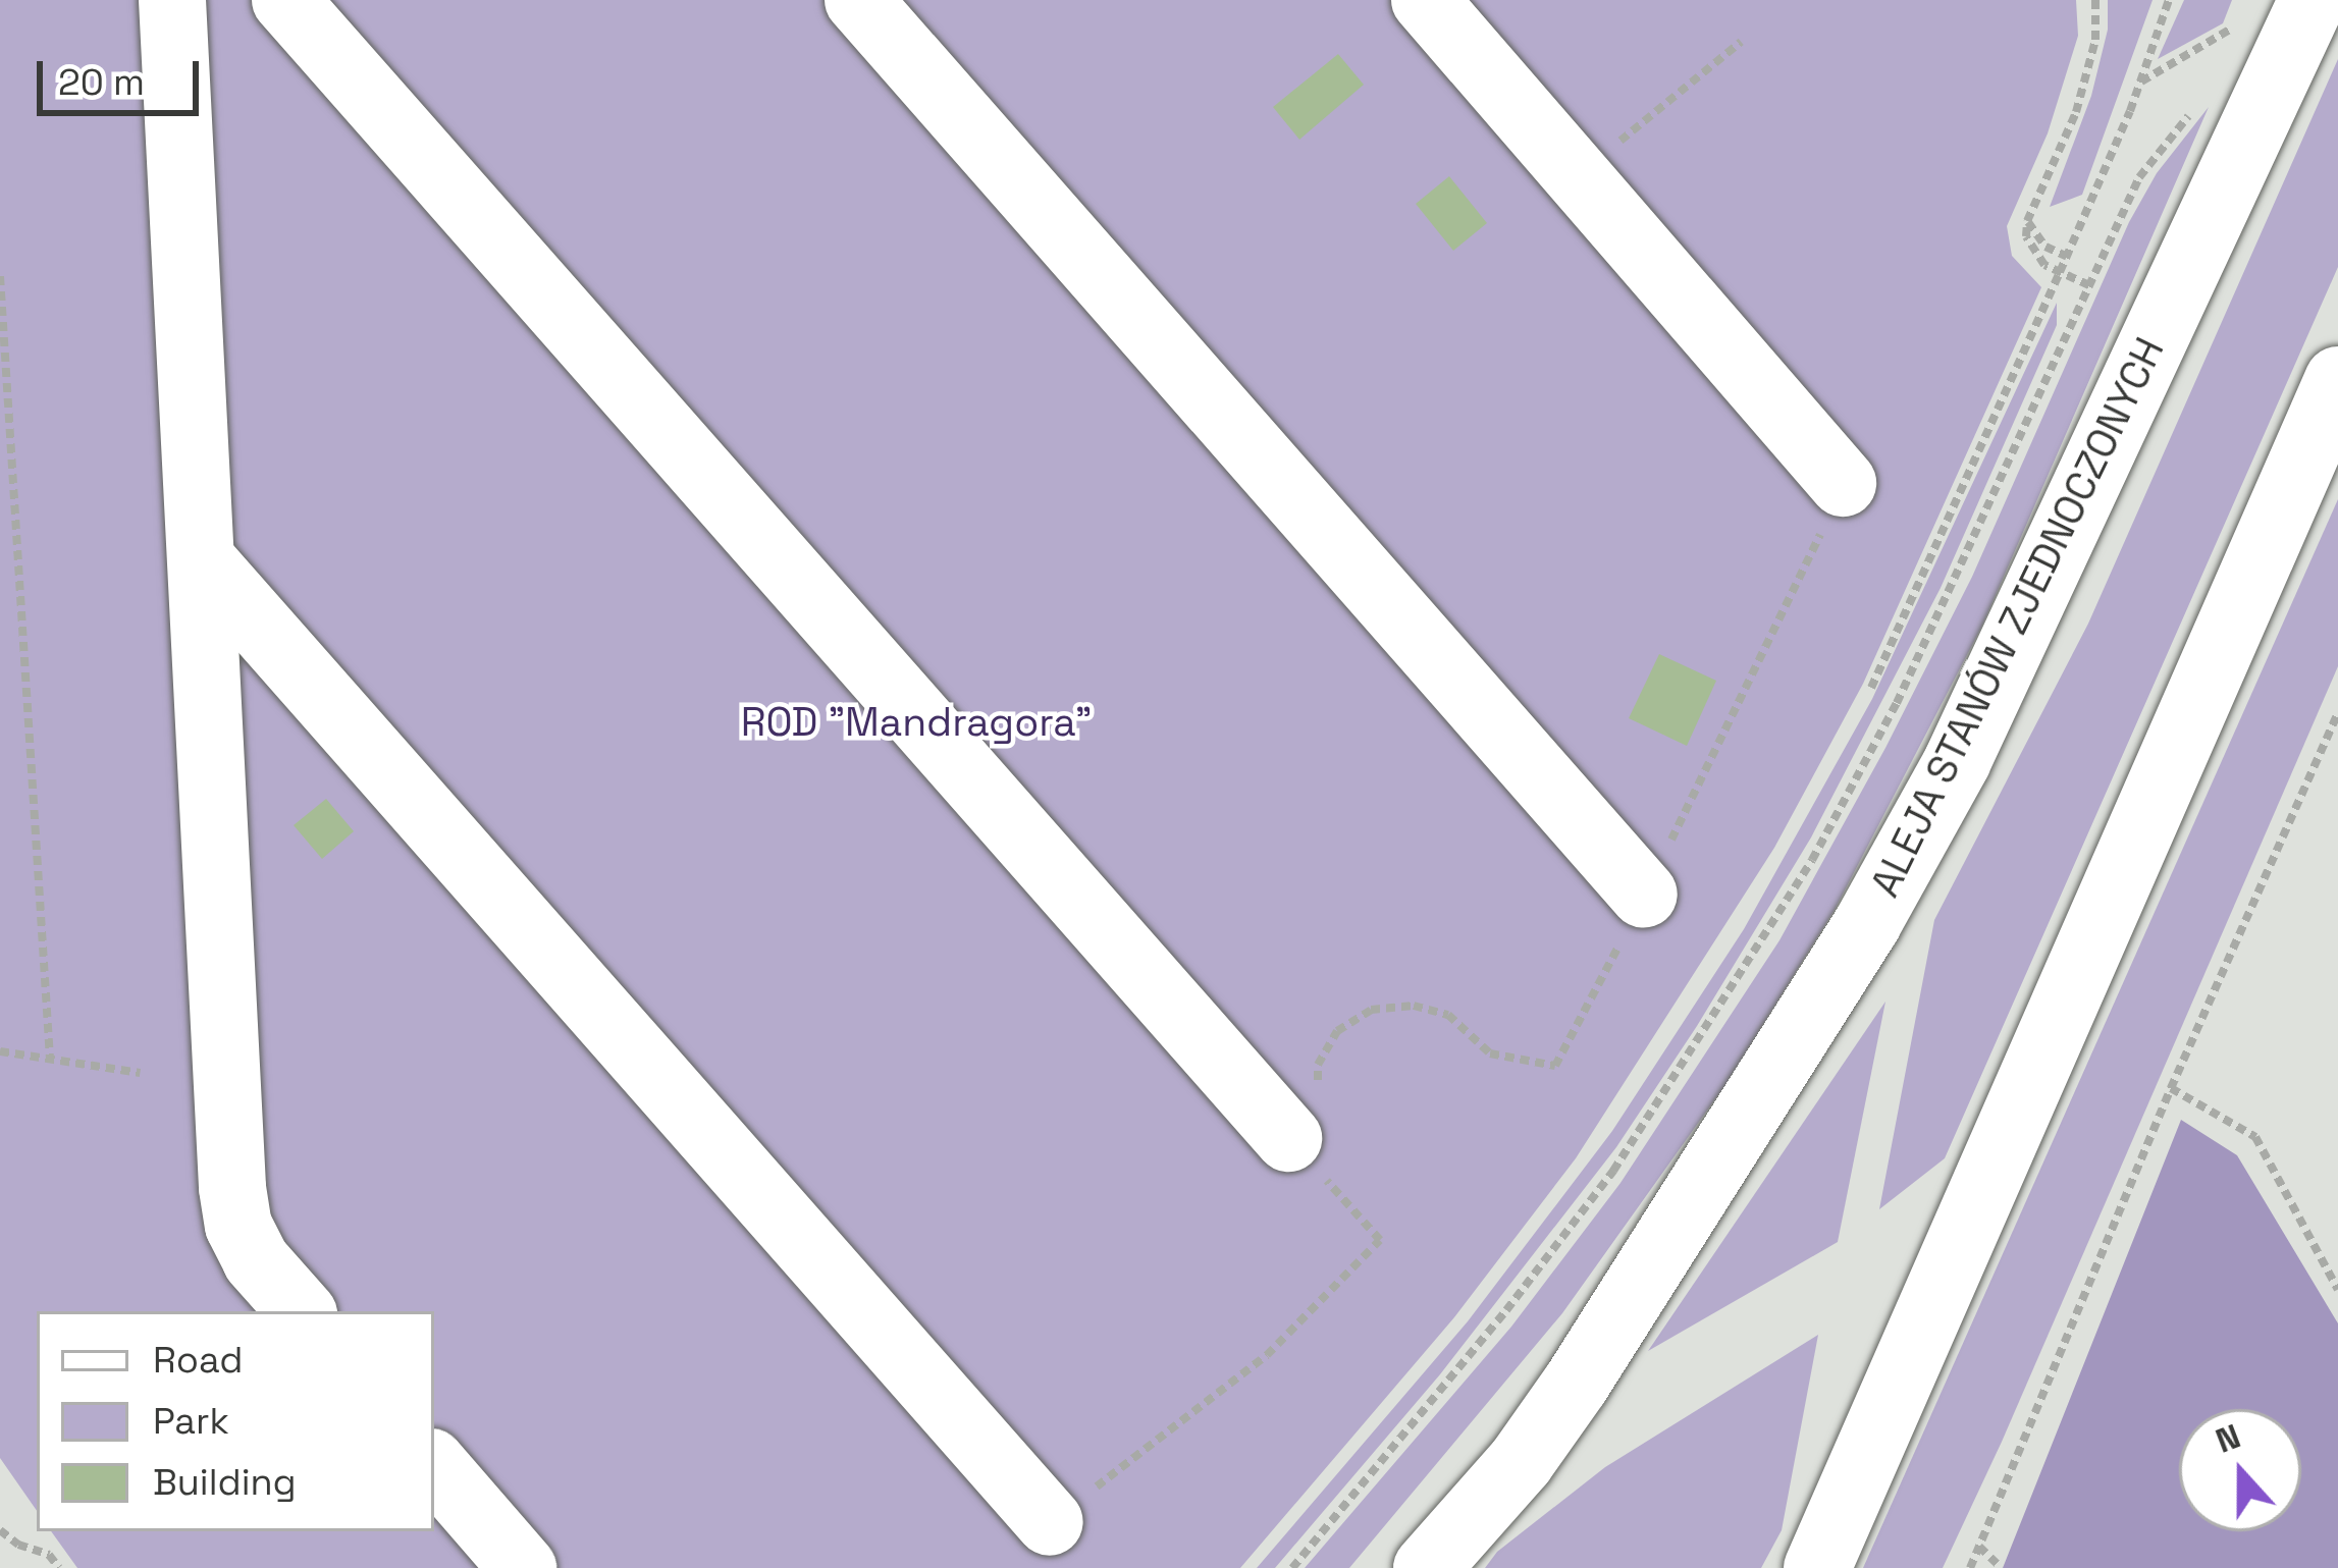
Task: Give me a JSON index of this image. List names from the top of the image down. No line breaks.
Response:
{"streets":{"main road":["ALEJA STANÓW ZJEDNOCZONYCH"]},"parks":["ROD \"Mandragora\""],"legend":["Road","Park","Building"],"scale_bar":"20 m","north":"top"}
